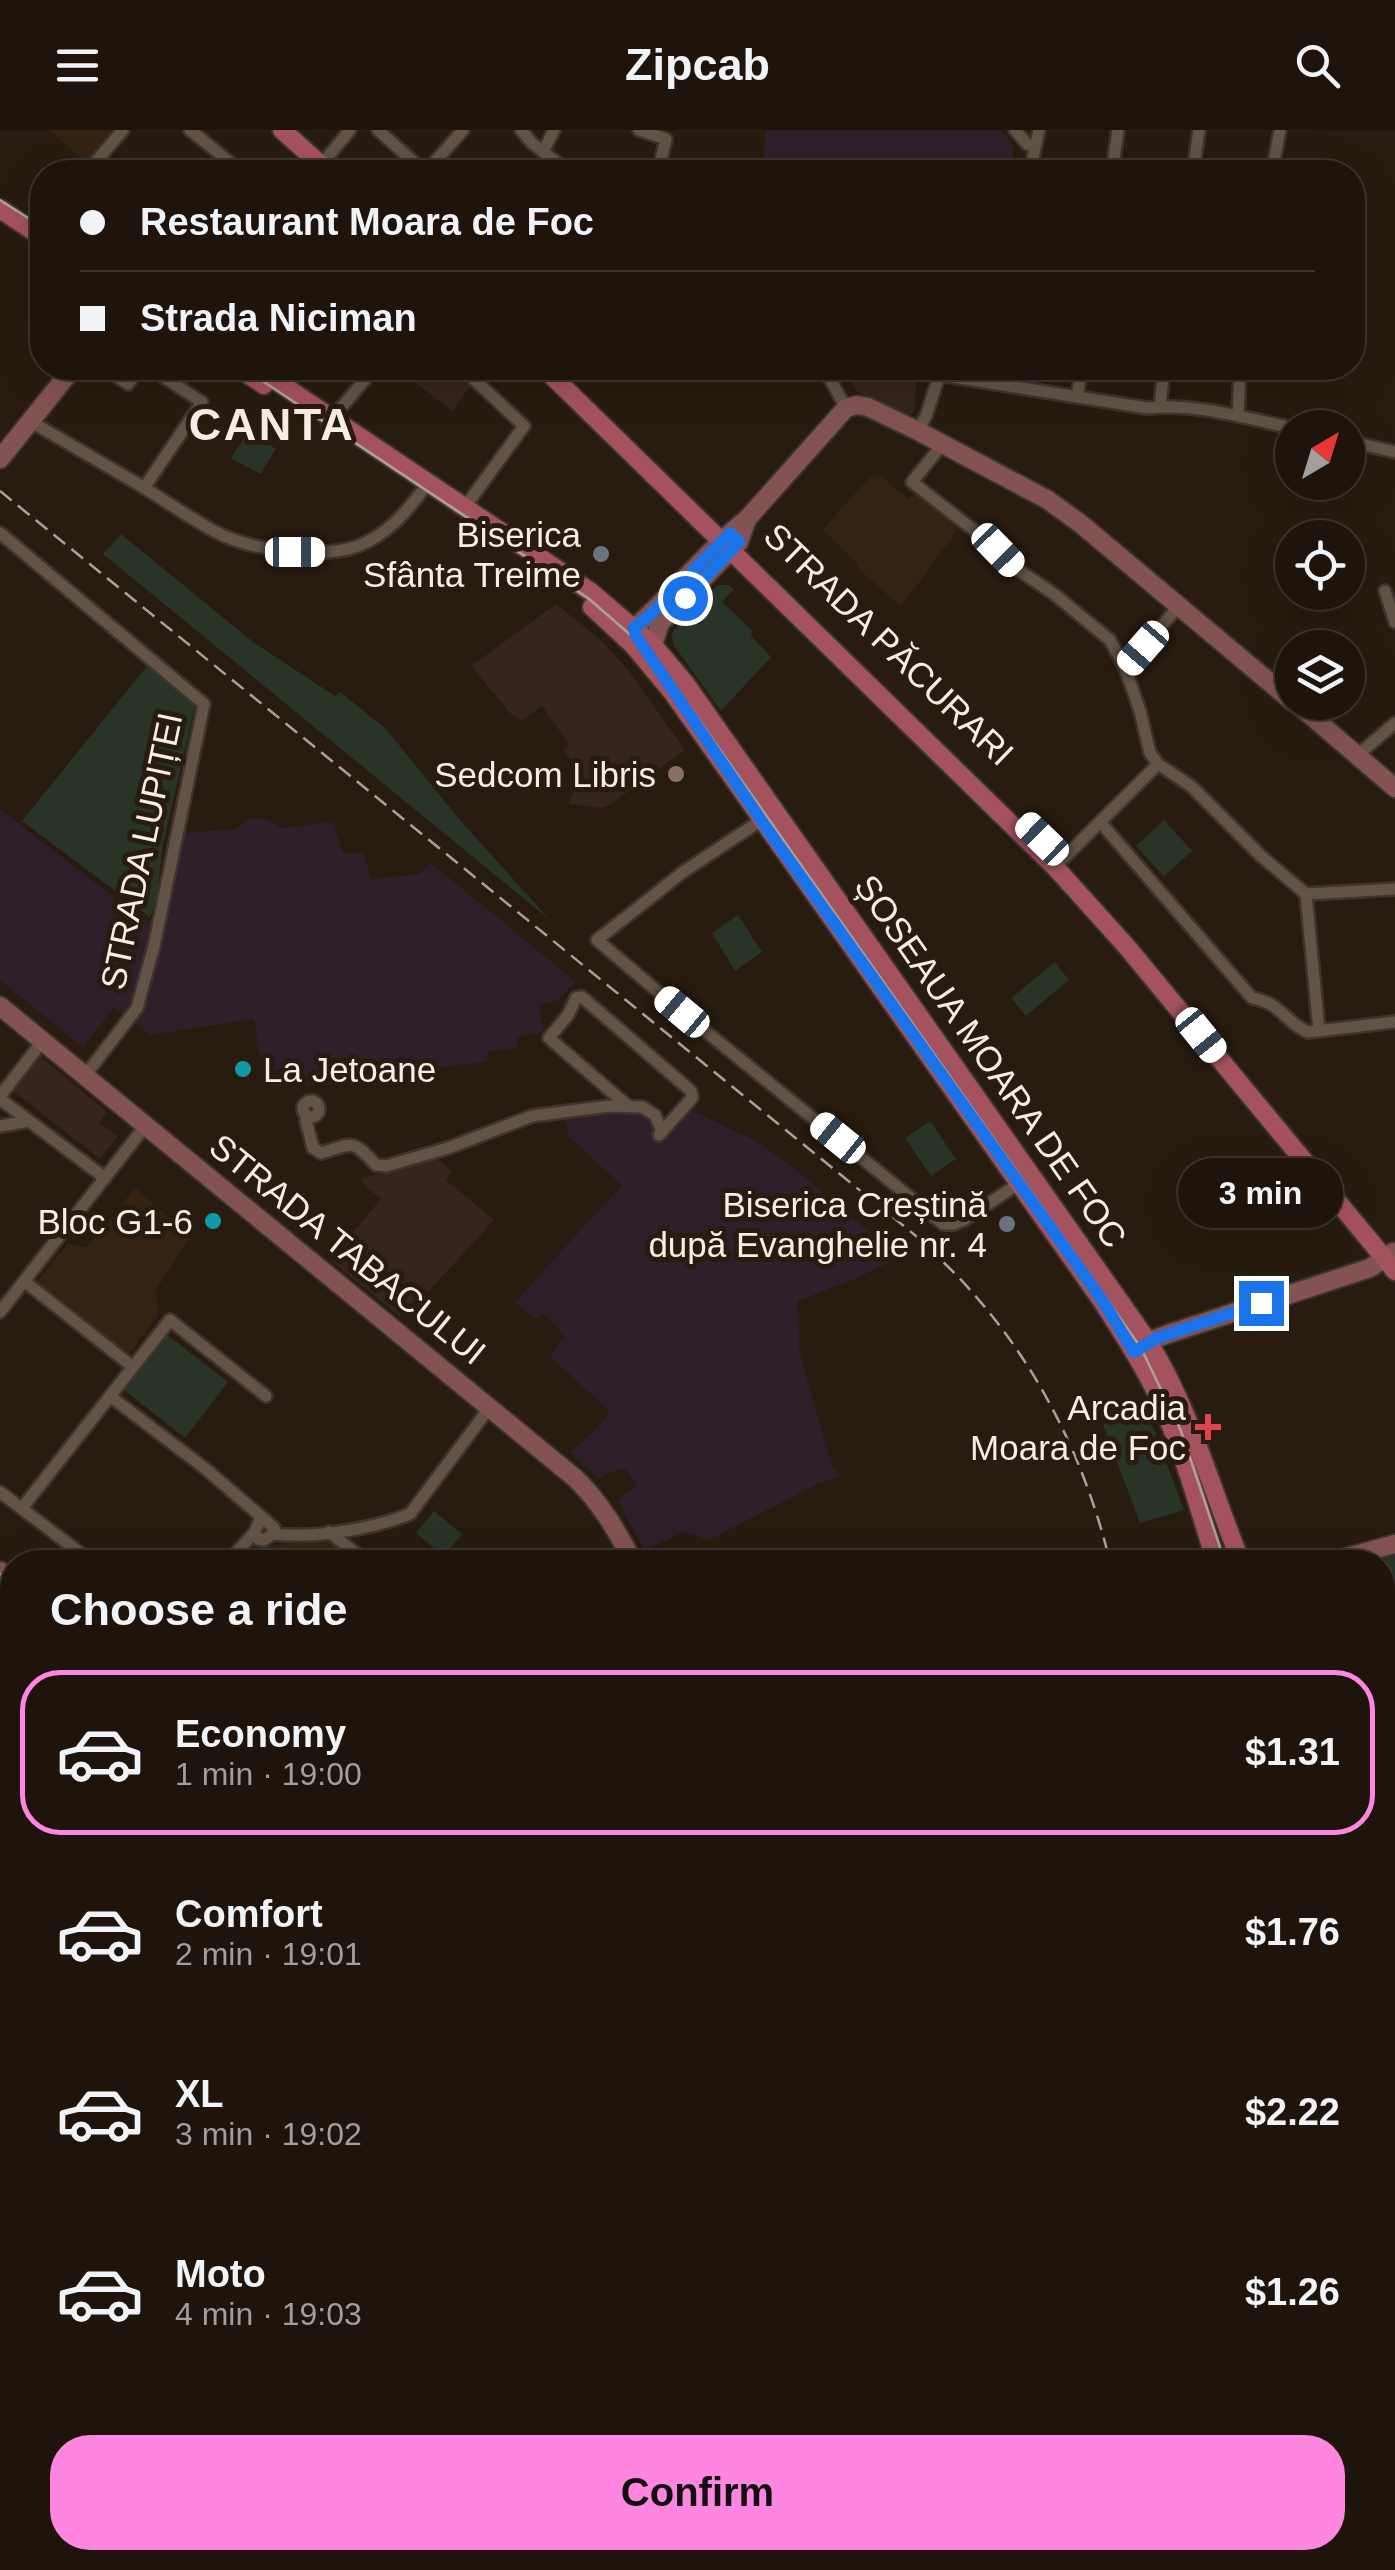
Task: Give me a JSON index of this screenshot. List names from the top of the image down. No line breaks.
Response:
{"streets":{"main road":["STRADA PĂCURARI","ȘOSEAUA MOARA DE FOC"],"street":["STRADA LUPIȚEI","STRADA TABACULUI"]},"crossings":[["STRADA LUPIȚEI","STRADA TABACULUI"]],"districts":["CANTA"],"places":{"other":["Biserica Sfânta Treime","Sedcom Libris","La Jetoane","Bloc G1-6","Biserica Creștină după Evanghelie nr. 4"],"health":["Arcadia Moara de Foc"]},"north":"top right","page":{"header":"Zipcab","banner":["Restaurant Moara de Foc","Strada Niciman"],"bubble":"3 min","heading":"Choose a ride","list":[{"name":"Economy","note":"1 min · 19:00","value":"$1.31"},{"name":"Comfort","note":"2 min · 19:01","value":"$1.76"},{"name":"XL","note":"3 min · 19:02","value":"$2.22"},{"name":"Moto","note":"4 min · 19:03","value":"$1.26"}],"buttons":"Confirm"}}
